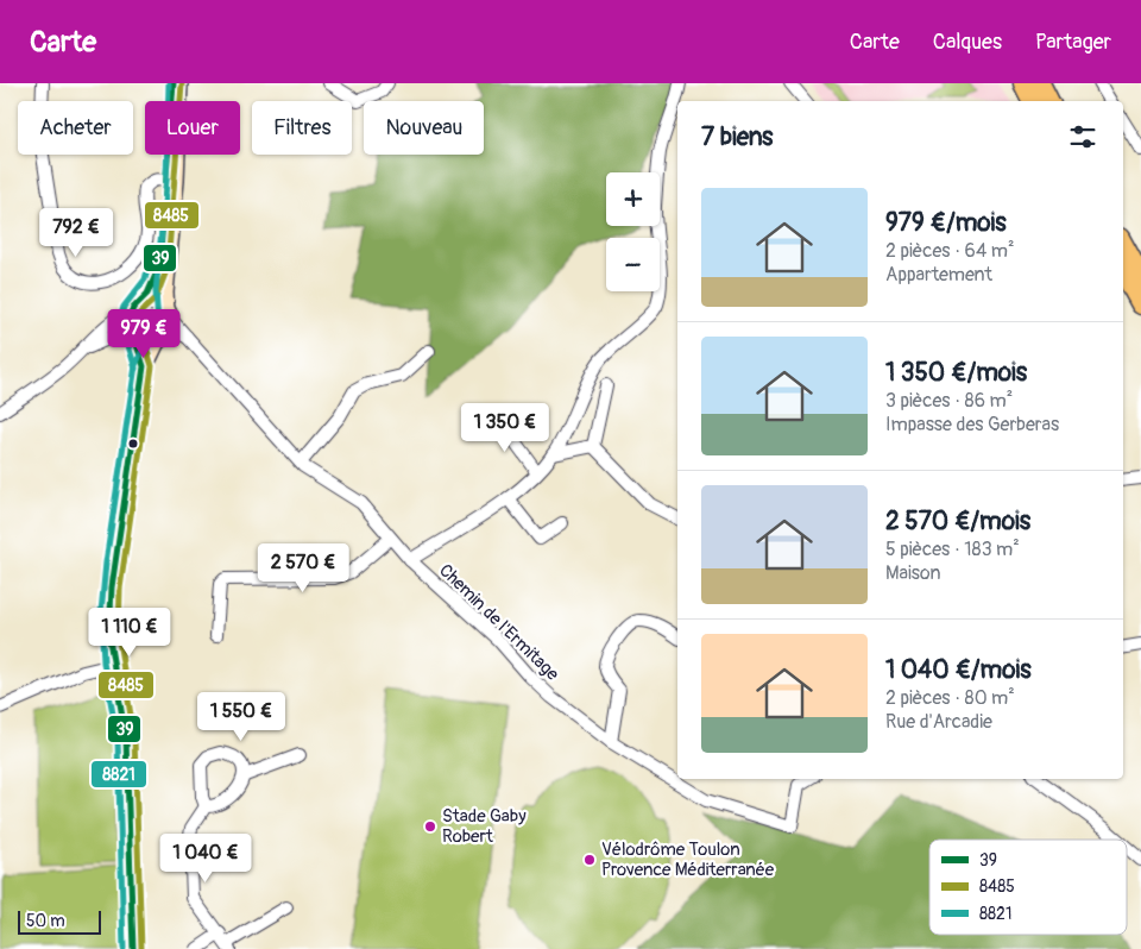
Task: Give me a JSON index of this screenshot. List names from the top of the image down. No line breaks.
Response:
{"streets":{"street":["Chemin de l'Ermitage"]},"places":["Stade Gaby Robert","Vélodrôme Toulon Provence Méditerranée"],"lines":["transit line 39","transit line 8821","transit line 8485"],"legend":["39","8485","8821"],"scale_bar":"50 m","page":{"header":"Carte","nav":["Carte","Calques","Partager"],"chip":["Acheter","Louer","Filtres","Nouveau"],"heading":"7 biens","map_buttons":["+","−"],"list":[{"name":"979 €/mois","note":"2 pièces · 64 m² · Appartement"},{"name":"1 350 €/mois","note":"3 pièces · 86 m² · Impasse des Gerberas"},{"name":"2 570 €/mois","note":"5 pièces · 183 m² · Maison"},{"name":"1 040 €/mois","note":"2 pièces · 80 m² · Rue d'Arcadie"}],"price":["792 €","979 €","1 350 €","2 570 €","1 110 €","1 550 €","1 040 €"],"scale":"50 m"}}
